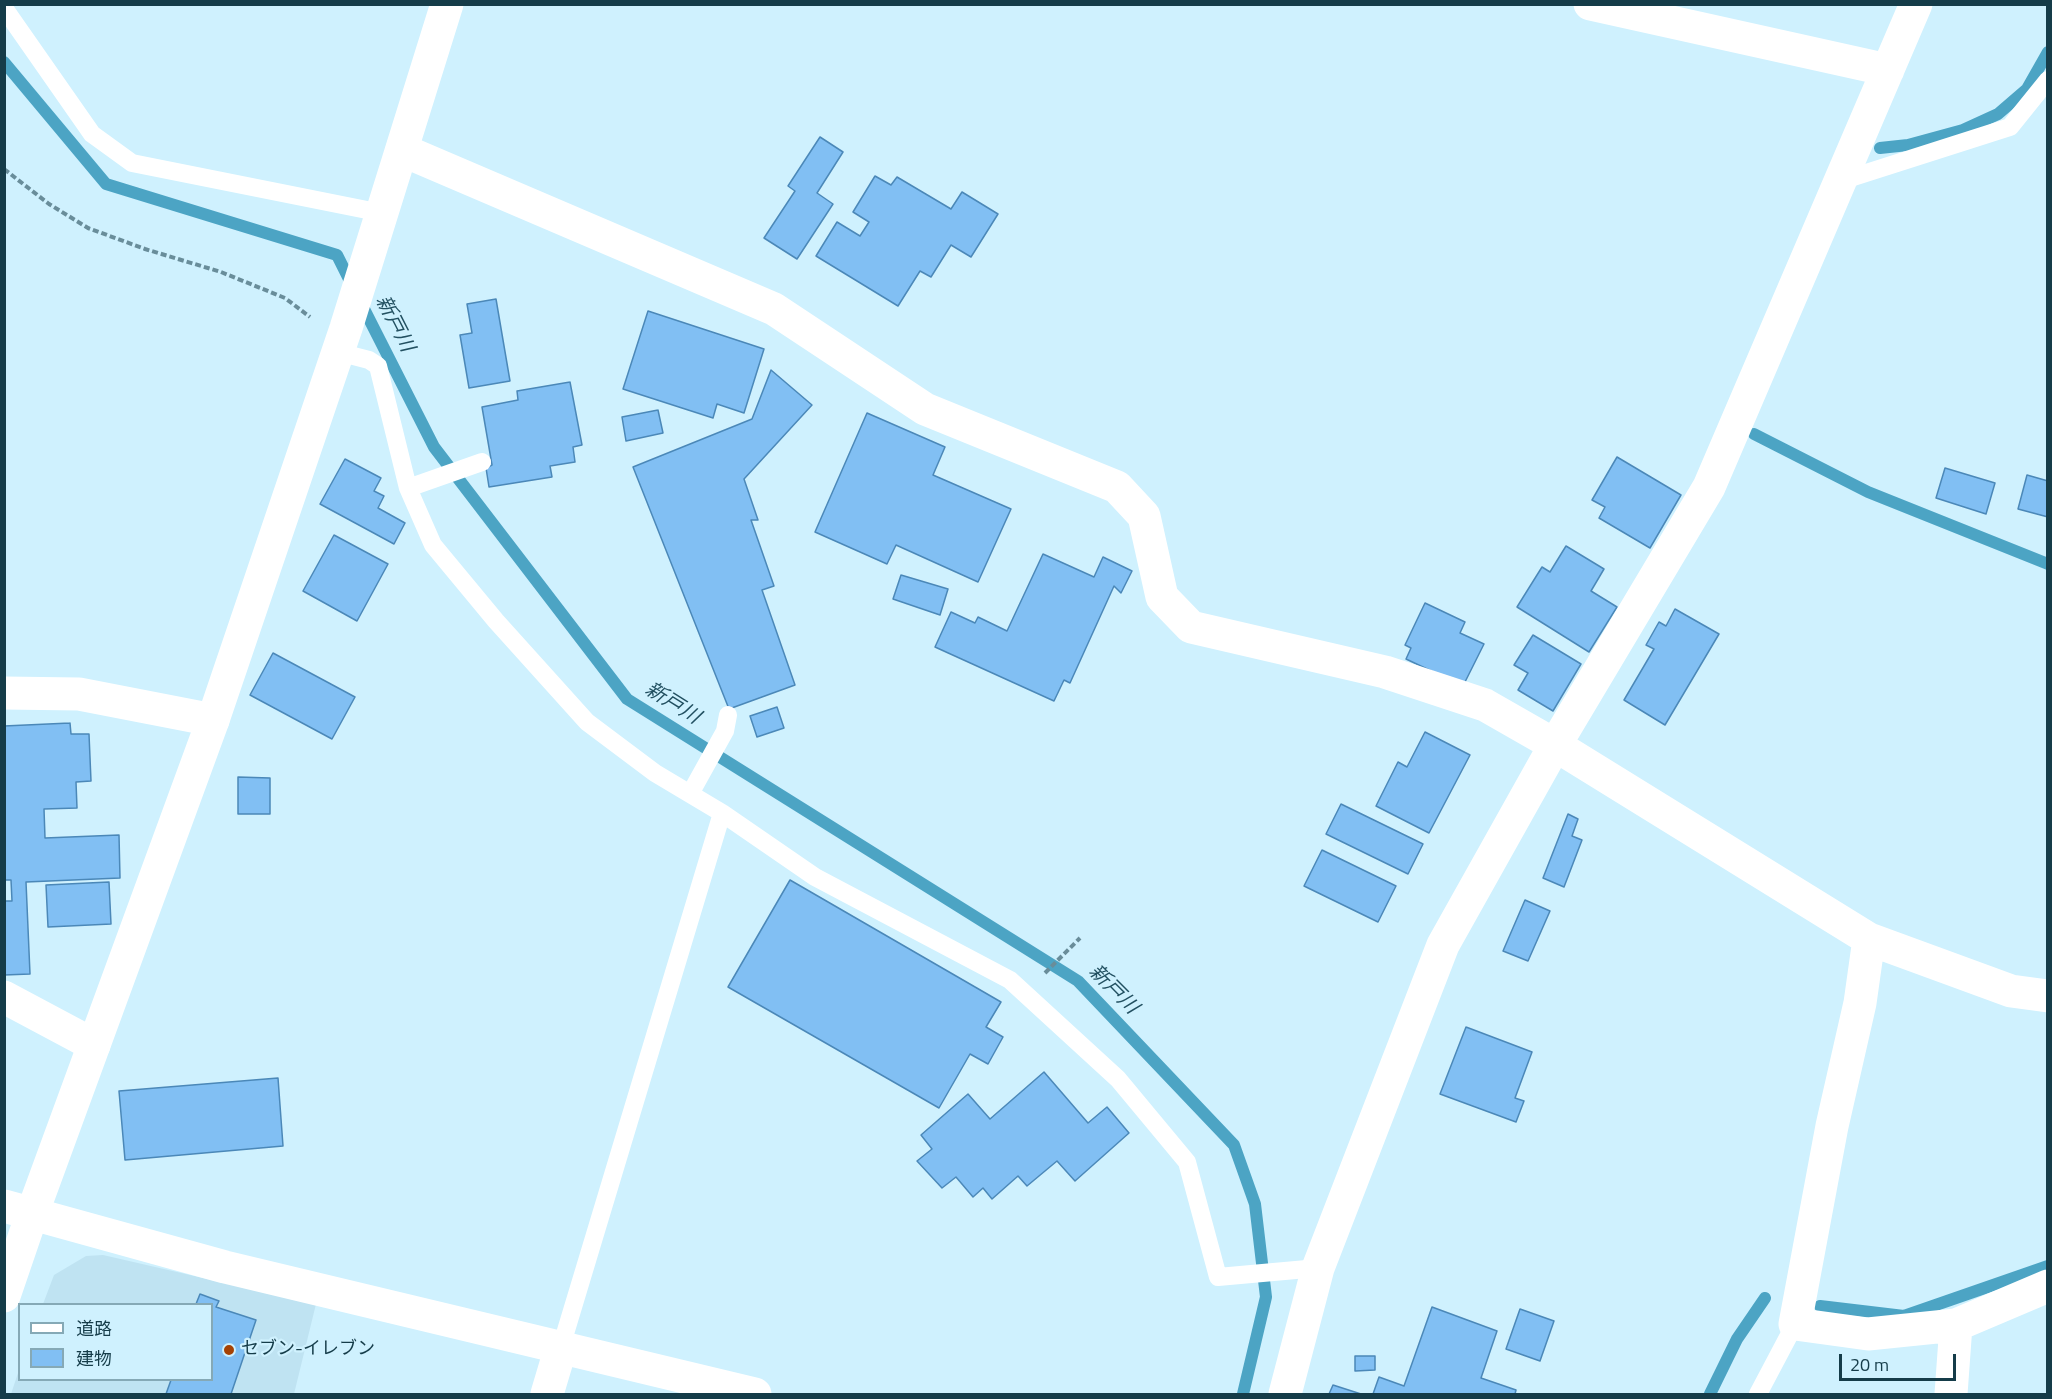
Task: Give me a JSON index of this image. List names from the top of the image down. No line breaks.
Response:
{"water":["新戸川"],"places":["セブン-イレブン"],"legend":["道路","建物"],"scale_bar":"20 m"}
